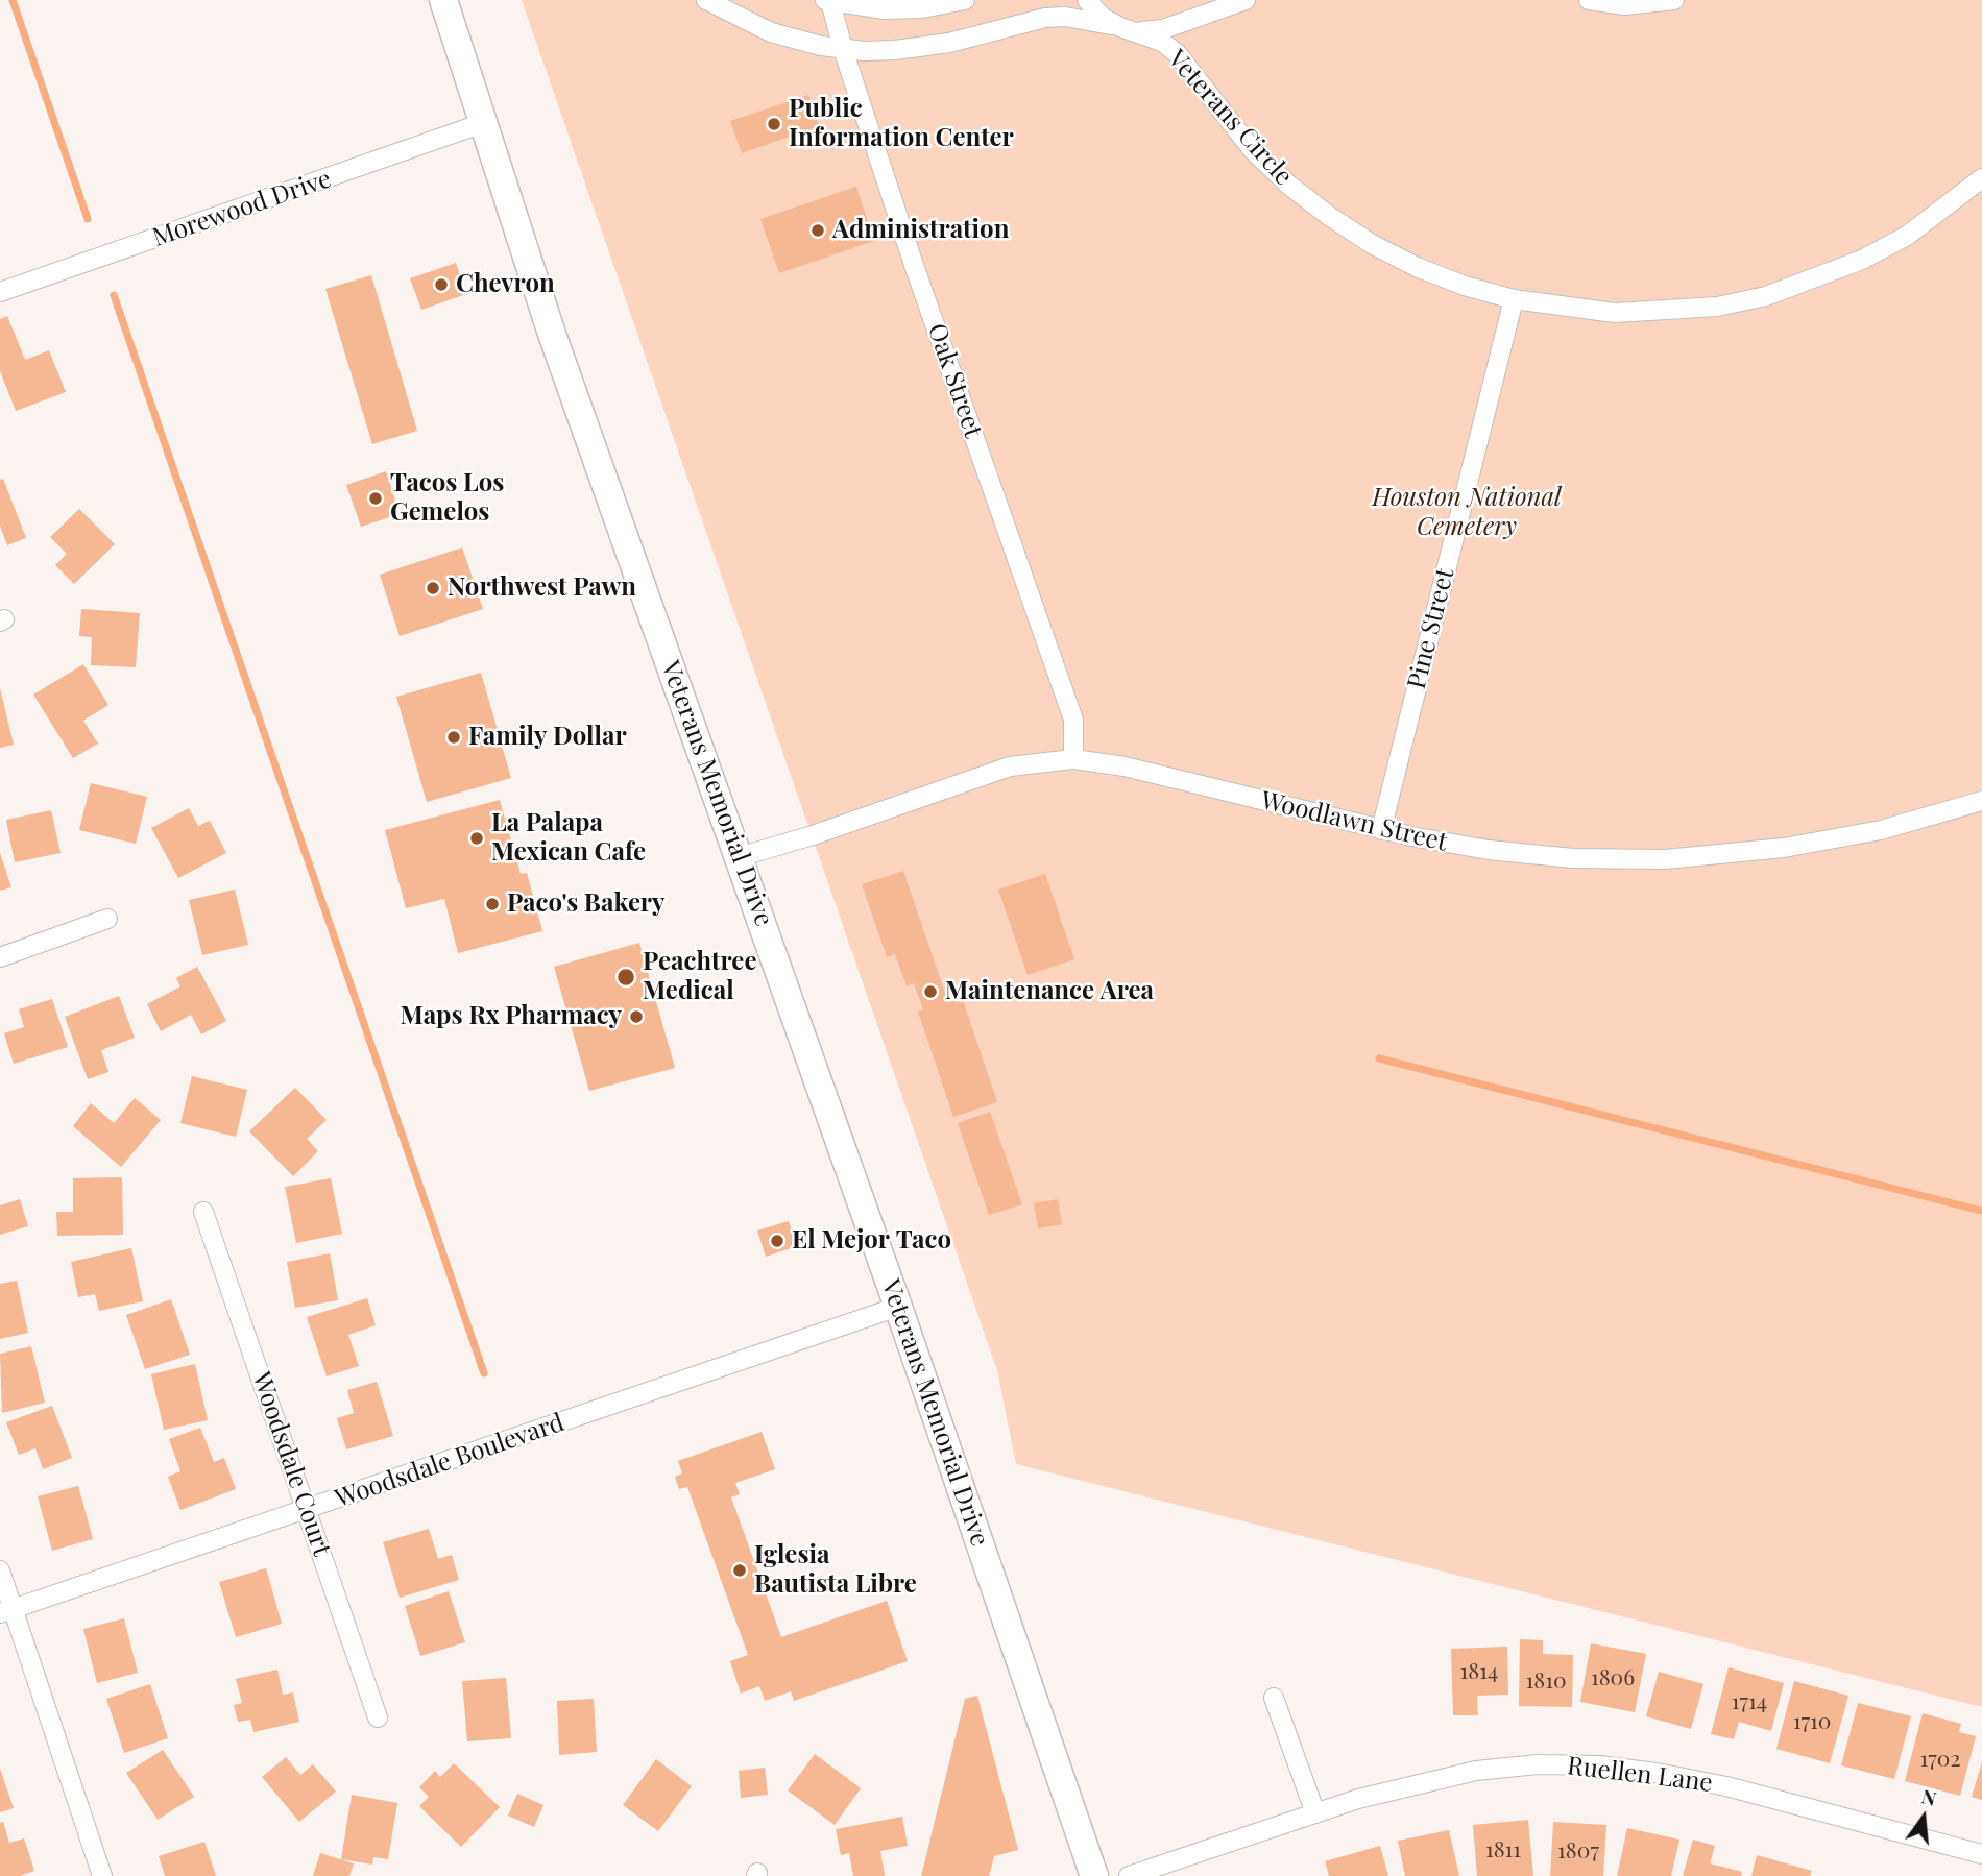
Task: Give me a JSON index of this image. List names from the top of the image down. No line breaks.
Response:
{"streets":{"main road":["Veterans Memorial Drive"],"street":["Veterans Circle","Morewood Drive","Oak Street","Pine Street","Woodlawn Street","Woodsdale Boulevard","Woodsdale Court","Ruellen Lane"]},"crossings":[["Veterans Circle","Pine Street"],["Morewood Drive","Veterans Memorial Drive"],["Oak Street","Woodlawn Street"],["Pine Street","Woodlawn Street"],["Veterans Memorial Drive","Woodlawn Street"],["Veterans Memorial Drive","Woodsdale Boulevard"],["Woodsdale Boulevard","Woodsdale Court"]],"parks":["Houston National Cemetery"],"places":["Public Information Center","Administration","Chevron","Tacos Los Gemelos","Northwest Pawn","Family Dollar","La Palapa Mexican Cafe","Paco's Bakery","Peachtree Medical","Maintenance Area","Maps Rx Pharmacy","El Mejor Taco","Iglesia Bautista Libre"],"house_numbers":["1814","1806","1810","1714","1710","1702","1811","1807"],"north":"top"}
